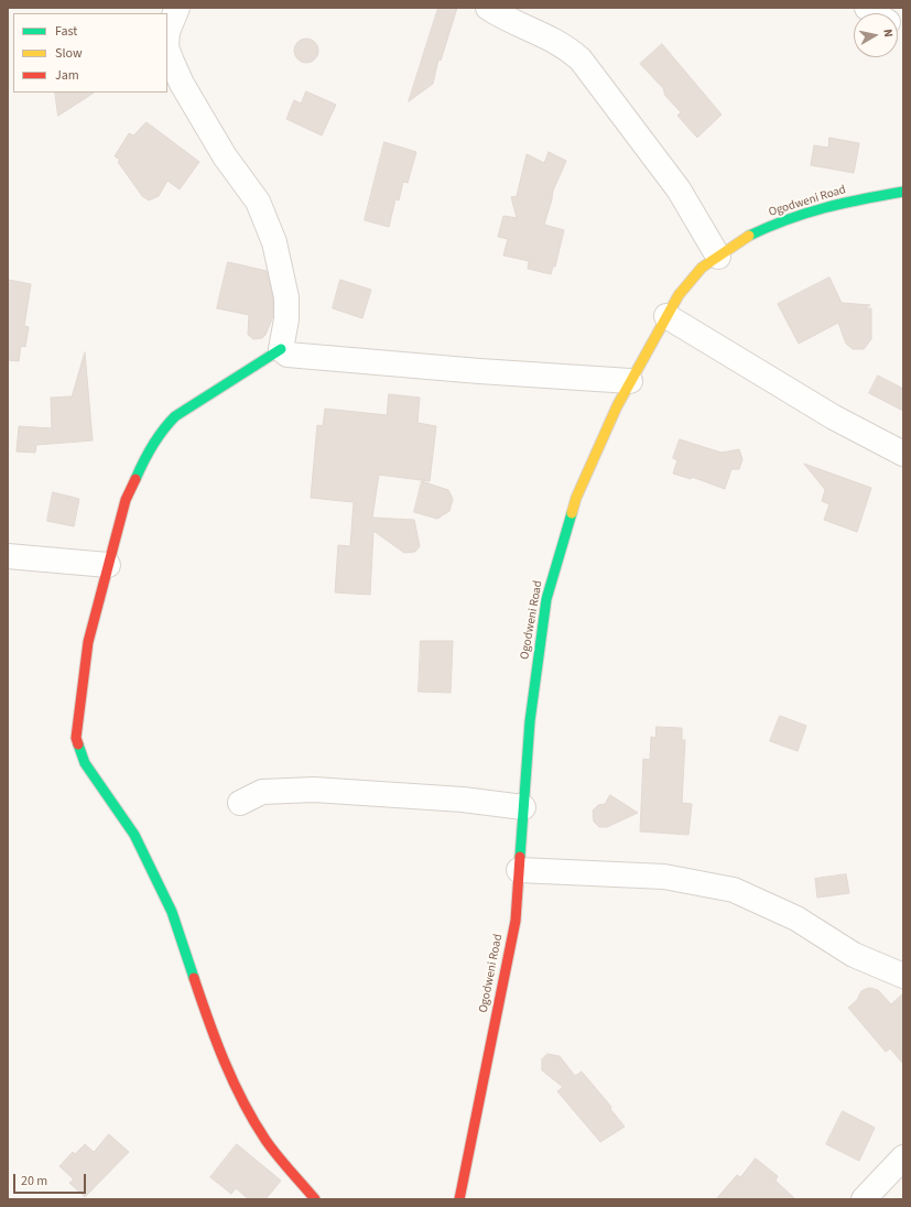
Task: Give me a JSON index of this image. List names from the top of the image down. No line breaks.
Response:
{"streets":{"street":["Ogodweni Road"]},"legend":["Fast","Slow","Jam"],"scale_bar":"20 m","north":"right"}
